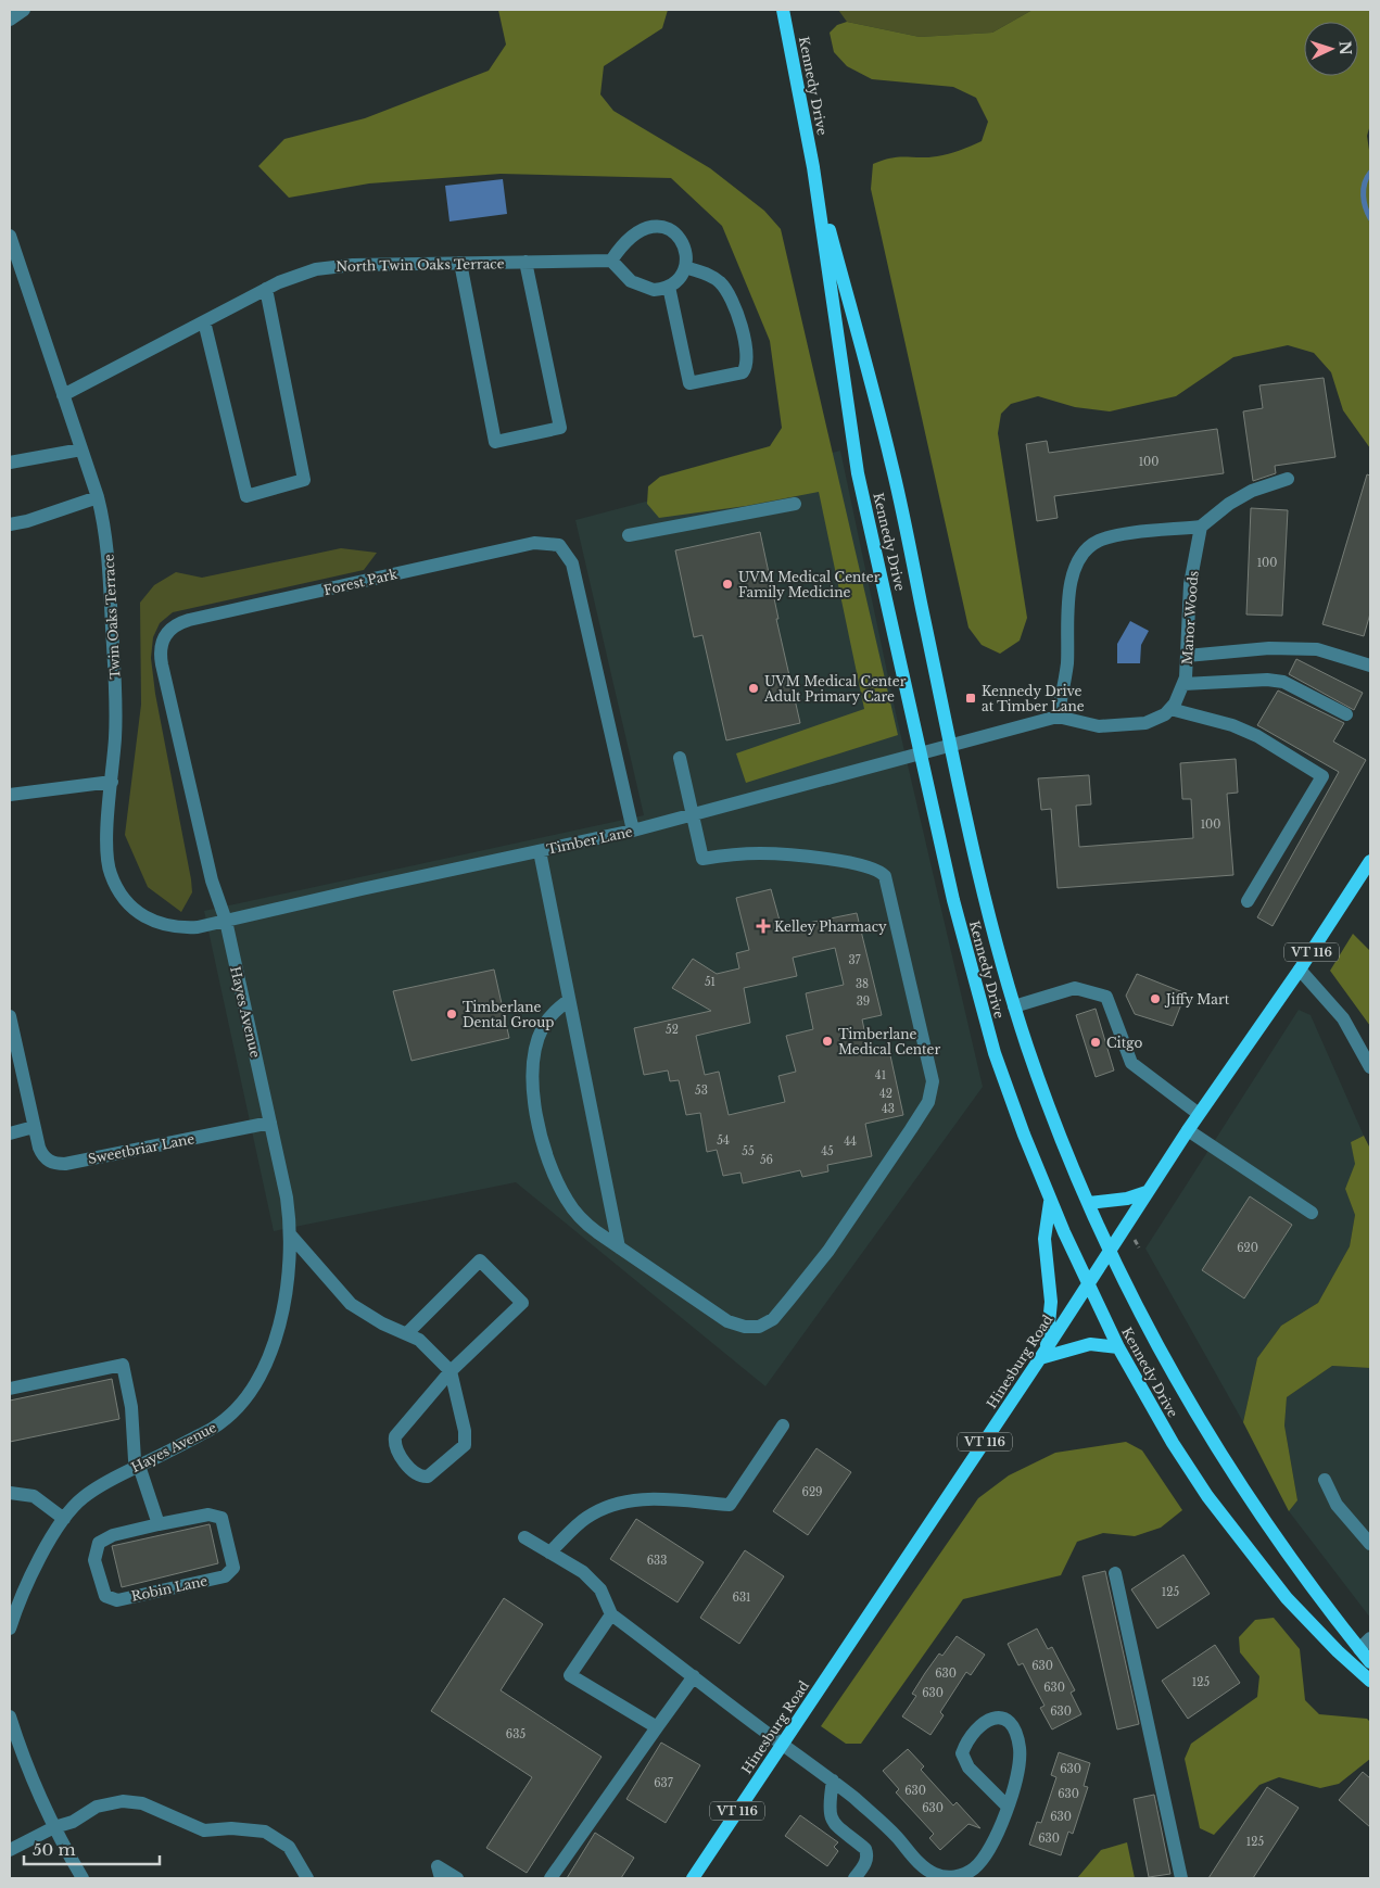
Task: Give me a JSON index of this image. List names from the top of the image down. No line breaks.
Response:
{"streets":{"main road":["Kennedy Drive","VT 116","Hinesburg Road"],"street":["North Twin Oaks Terrace","Forest Park","Twin Oaks Terrace","Manor Woods","Timber Lane","Hayes Avenue","Sweetbriar Lane","Robin Lane"]},"crossings":[["Kennedy Drive","Timber Lane"],["Kennedy Drive","Hinesburg Road"],["North Twin Oaks Terrace","Twin Oaks Terrace"],["Forest Park","Twin Oaks Terrace"],["Forest Park","Timber Lane"],["Forest Park","Hayes Avenue"],["Twin Oaks Terrace","Timber Lane"],["Twin Oaks Terrace","Hayes Avenue"],["Timber Lane","Hayes Avenue"],["Hayes Avenue","Sweetbriar Lane"]],"places":{"other":["UVM Medical Center Family Medicine","UVM Medical Center Adult Primary Care","Jiffy Mart","Timberlane Dental Group","Timberlane Medical Center","Citgo"],"transit":["Kennedy Drive at Timber Lane"],"health":["Kelley Pharmacy"]},"house_numbers":["100","100","100","37","51","38","39","52","41","53","42","43","54","44","55","45","56","620","629","633","125","631","630","630","125","630","630","630","635","630","637","630","630","630","630","630","125"],"scale_bar":"50 m","north":"right"}
